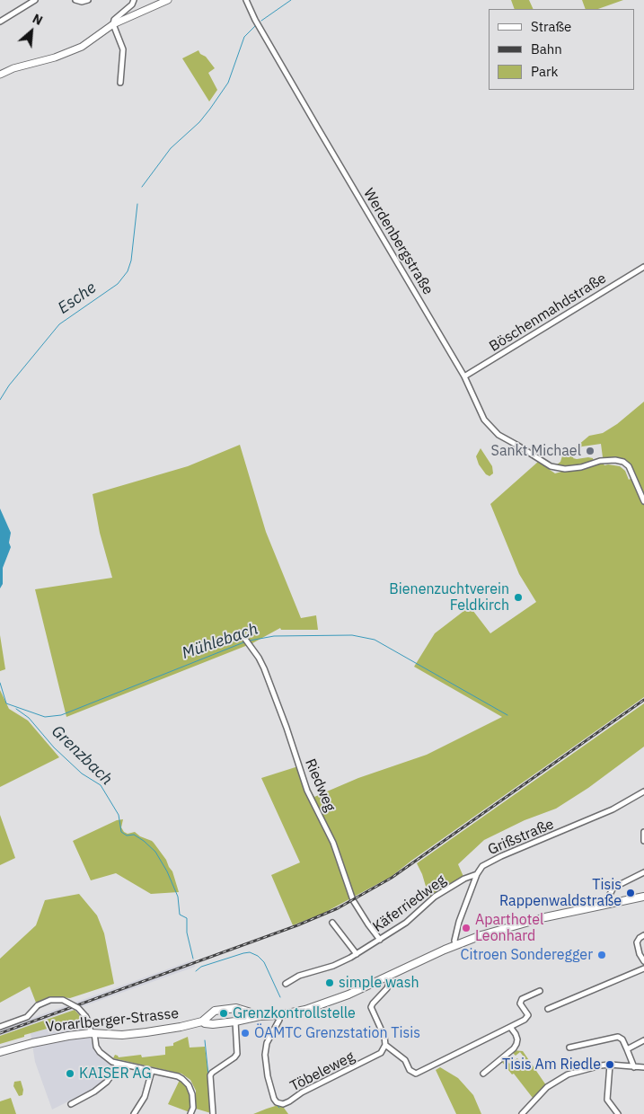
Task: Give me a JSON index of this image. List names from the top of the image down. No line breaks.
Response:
{"streets":{"main road":["Vorarlberger-Strasse"],"street":["Werdenbergstraße","Böschenmahdstraße","Riedweg","Grißstraße","Käferriedweg","Töbeleweg"]},"crossings":[["Werdenbergstraße","Böschenmahdstraße"],["Riedweg","Käferriedweg"],["Grißstraße","Käferriedweg"]],"water":["Esche","Mühlebach","Grenzbach"],"places":["Sankt Michael","Bienenzuchtverein Feldkirch","Tisis Rappenwaldstraße","Aparthotel Leonhard","Citroen Sonderegger","simple wash","Grenzkontrollstelle","ÖAMTC Grenzstation Tisis","Tisis Am Riedle","KAISER AG"],"legend":["Straße","Bahn","Park"],"north":"top right"}
